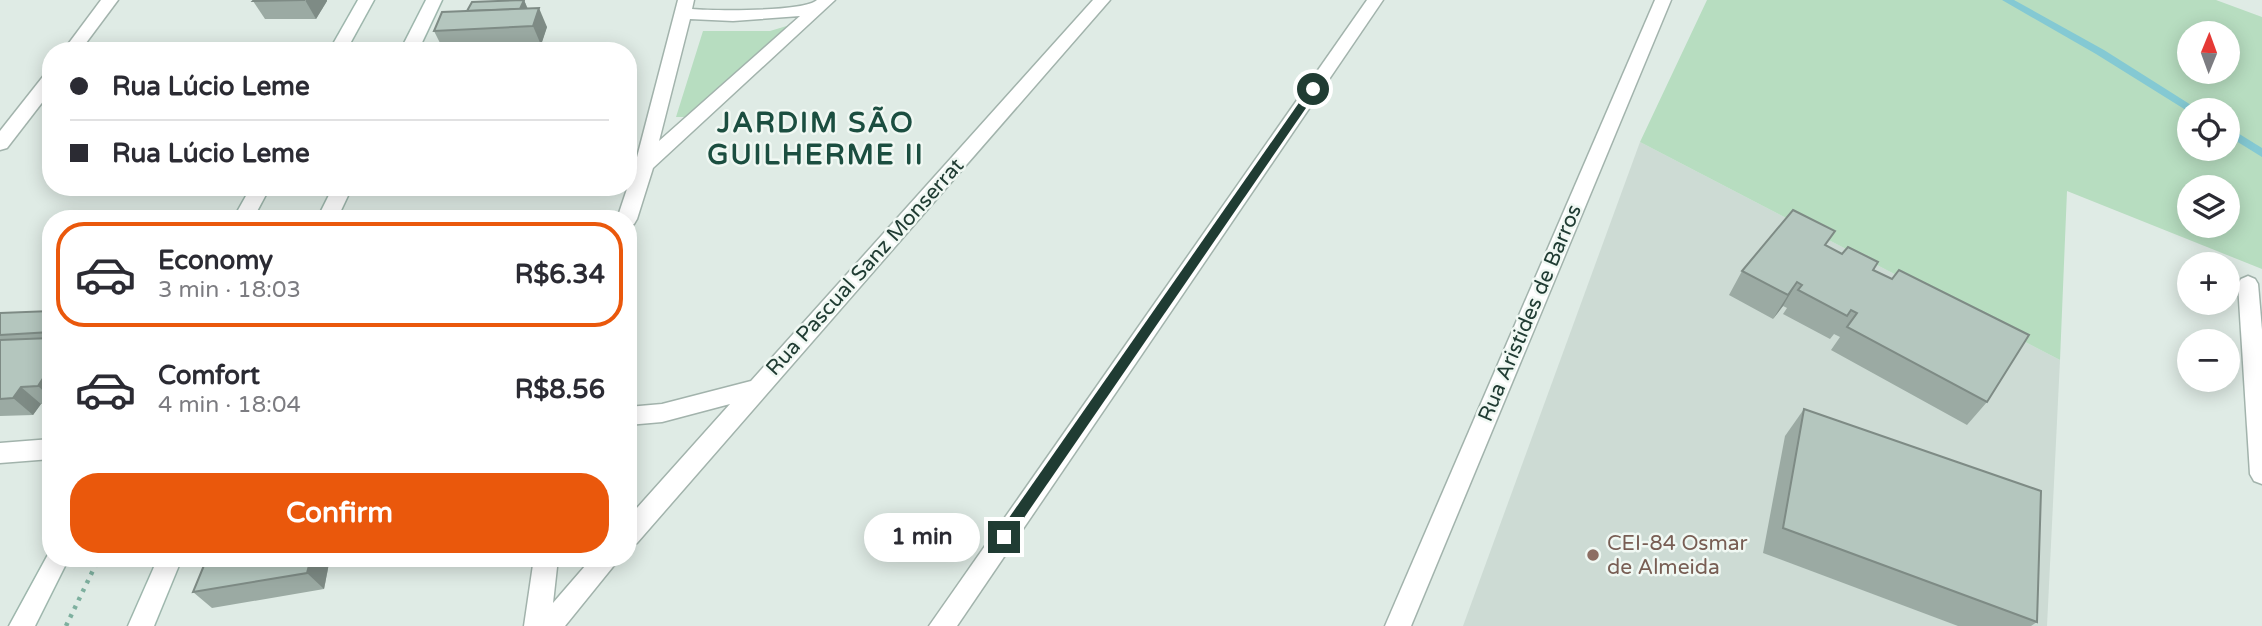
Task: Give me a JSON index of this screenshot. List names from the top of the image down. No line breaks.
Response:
{"streets":{"street":["Rua Pascual Sanz Monserrat","Rua Aristides de Barros"]},"districts":["JARDIM SÃO GUILHERME II"],"places":["CEI-84 Osmar de Almeida"],"north":"top","page":{"map_buttons":["+","−"],"banner":["Rua Lúcio Leme","Rua Lúcio Leme"],"list":[{"name":"Economy","note":"3 min · 18:03","value":"R$6.34"},{"name":"Comfort","note":"4 min · 18:04","value":"R$8.56"}],"buttons":"Confirm","bubble":"1 min"}}
